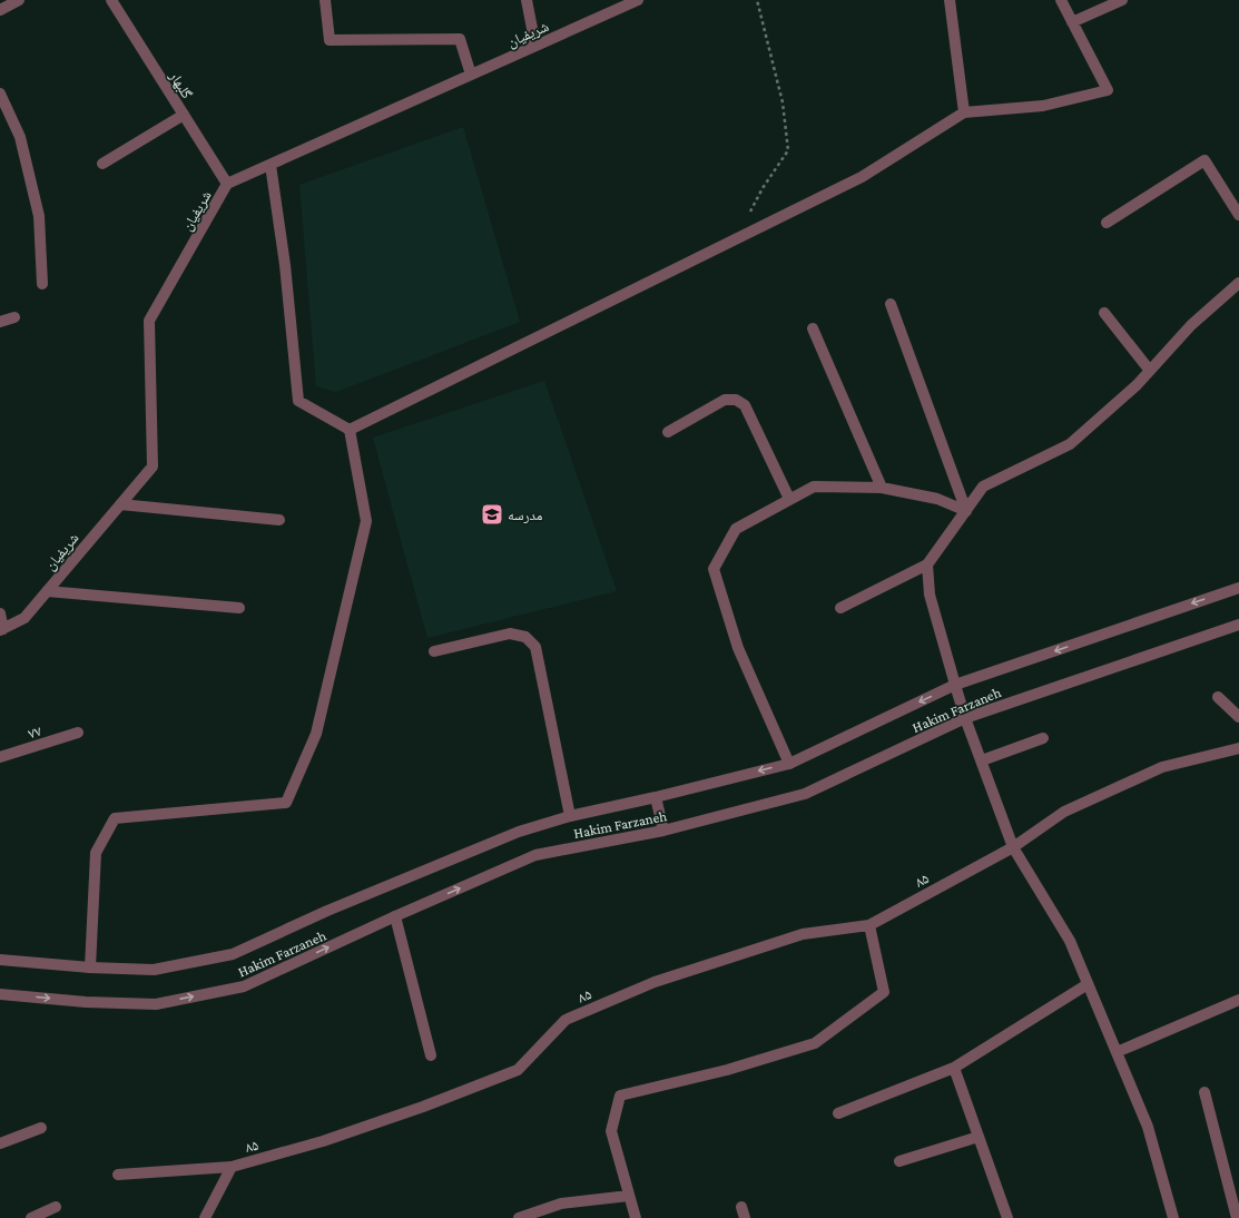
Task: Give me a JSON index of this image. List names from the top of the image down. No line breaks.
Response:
{"streets":{"street":["شریفیان","گلبهار","Hakim Farzaneh","۷۷","۸۵"]},"crossings":[["شریفیان","گلبهار"]],"places":{"school or university":["مدرسه"]}}
